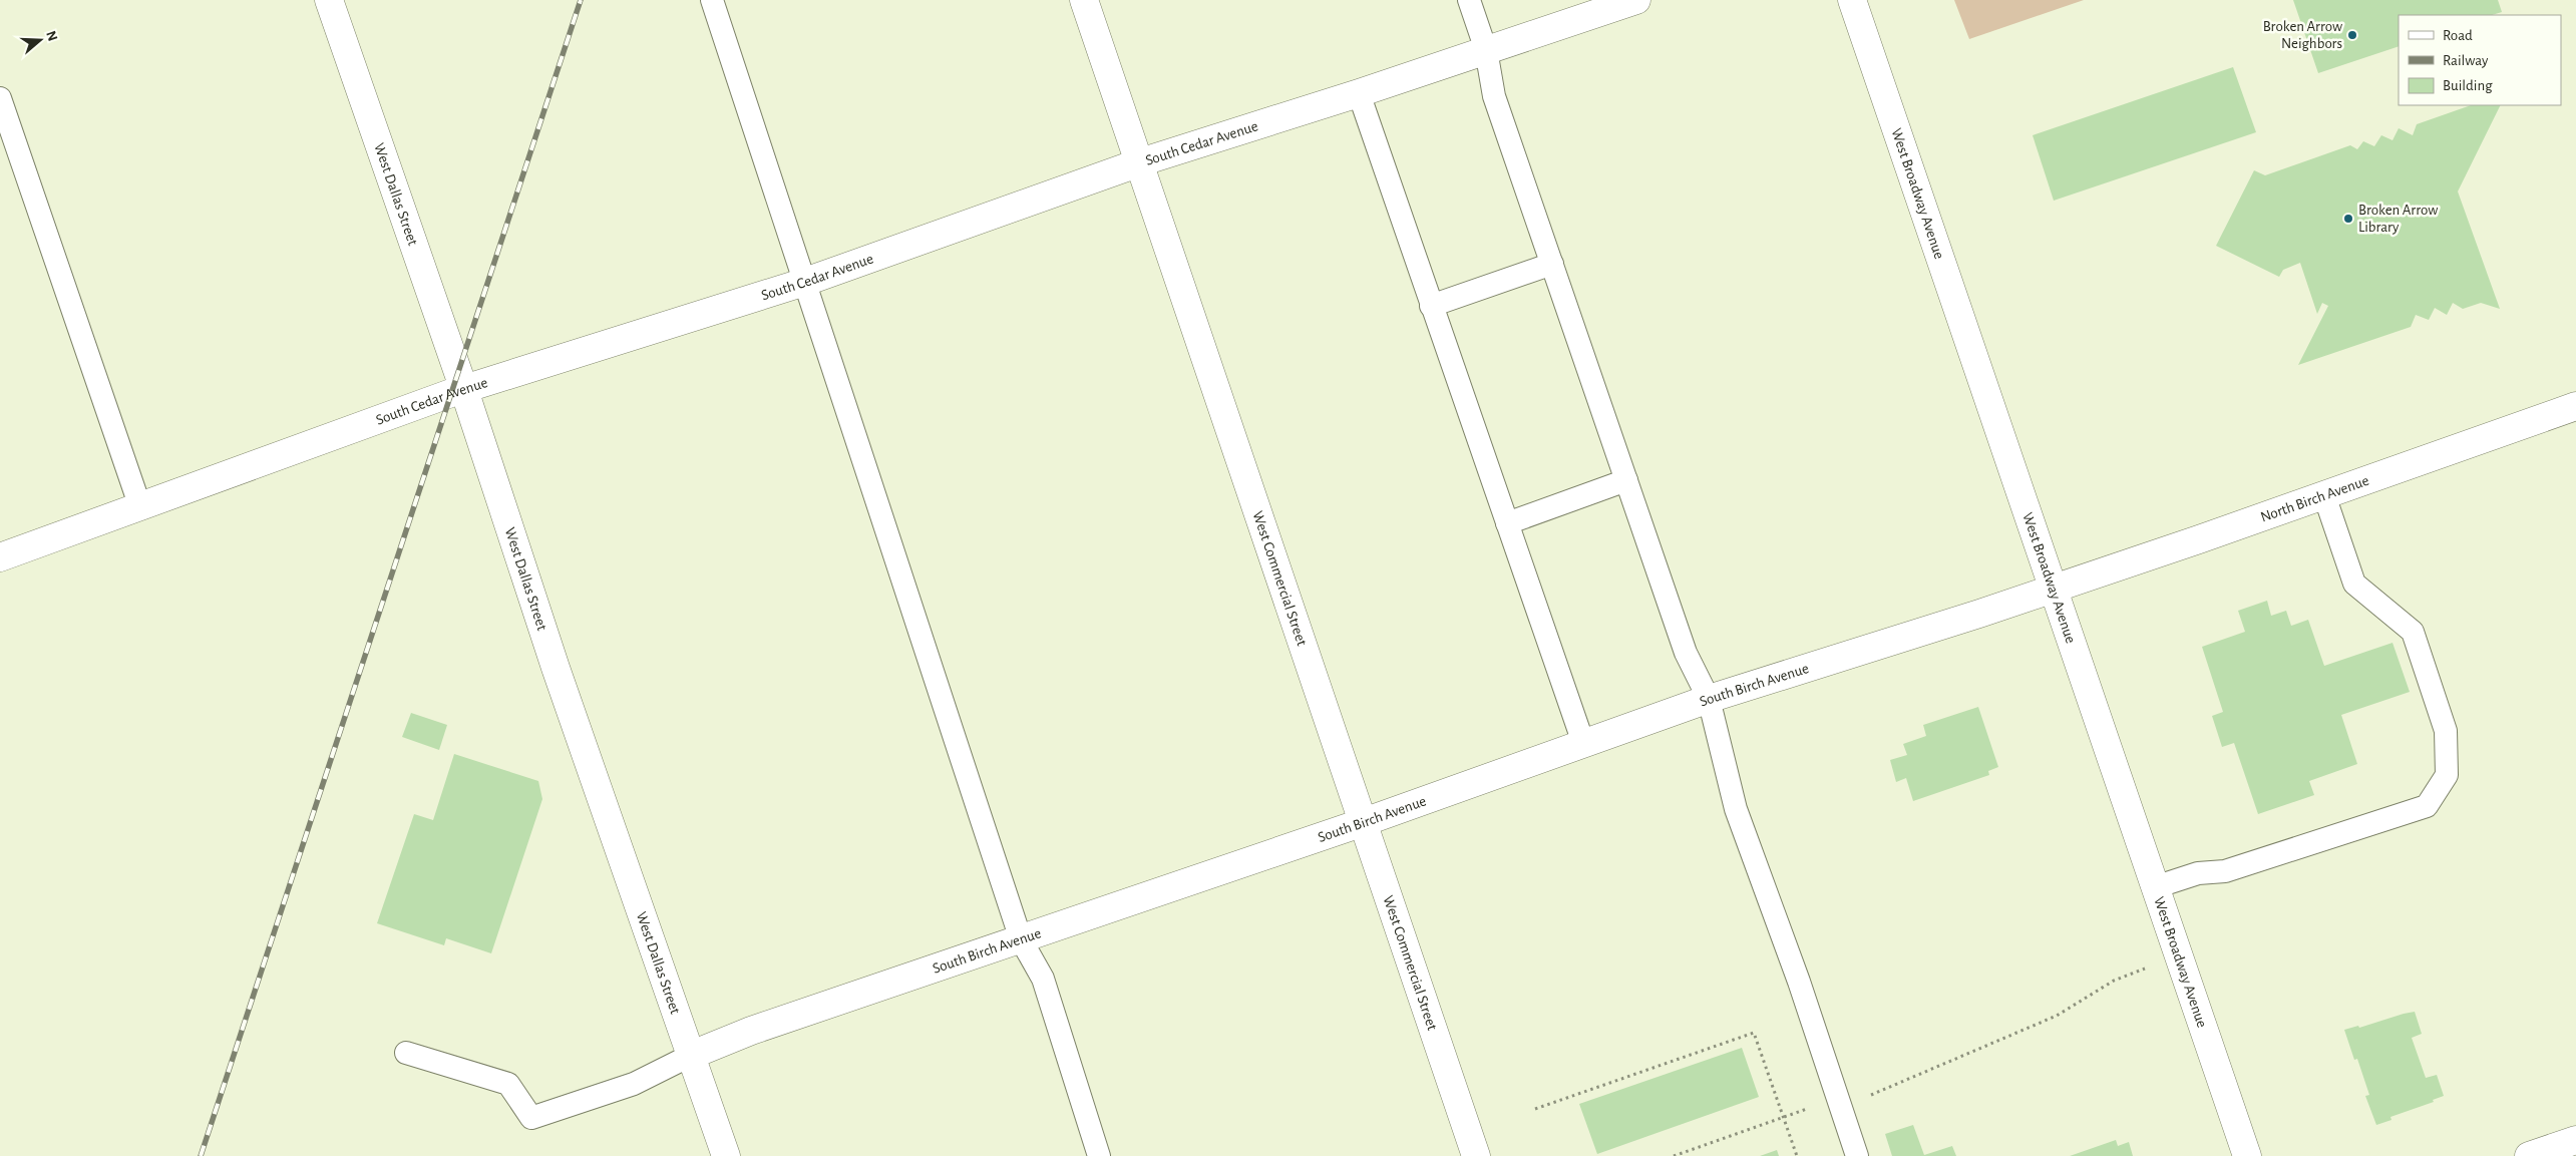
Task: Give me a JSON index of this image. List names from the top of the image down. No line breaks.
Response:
{"streets":{"street":["South Cedar Avenue","West Dallas Street","West Broadway Avenue","North Birch Avenue","West Commercial Street","South Birch Avenue"]},"crossings":[["South Cedar Avenue","West Dallas Street"],["South Cedar Avenue","West Commercial Street"],["West Dallas Street","South Birch Avenue"],["West Broadway Avenue","North Birch Avenue"],["West Broadway Avenue","South Birch Avenue"],["North Birch Avenue","South Birch Avenue"],["West Commercial Street","South Birch Avenue"]],"places":["Broken Arrow Neighbors","Broken Arrow Library"],"legend":["Road","Railway","Building"],"north":"right"}
